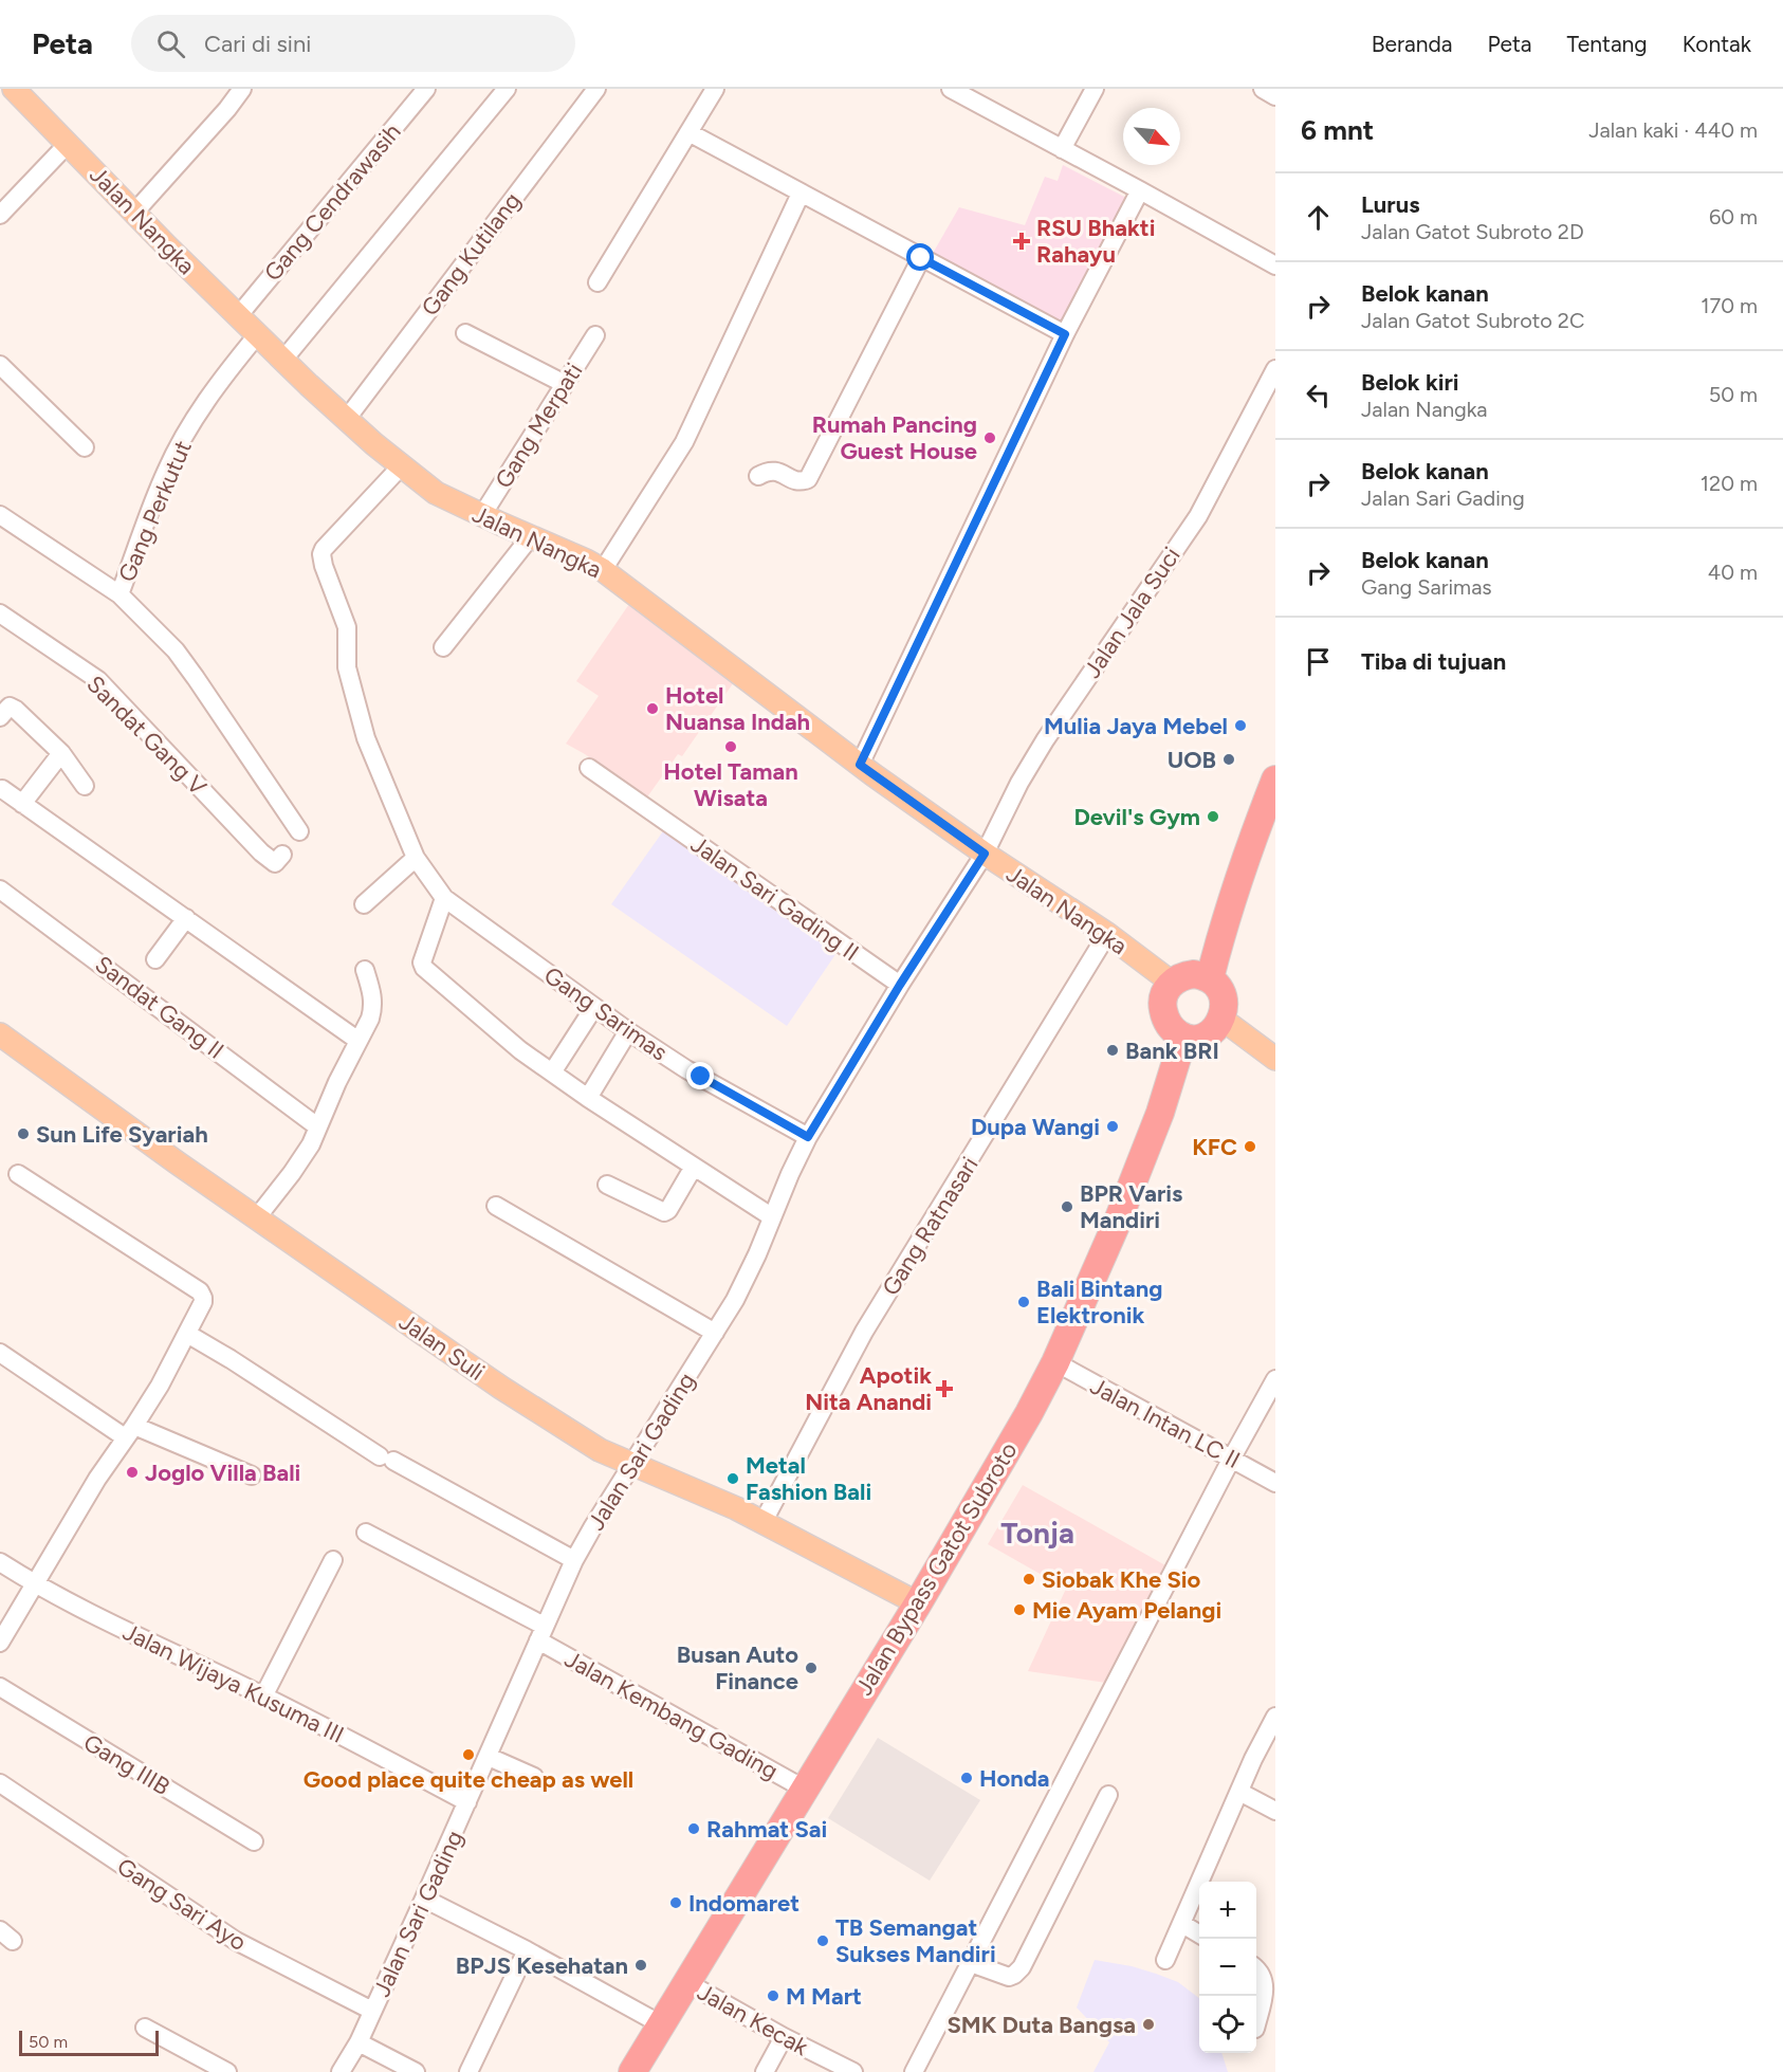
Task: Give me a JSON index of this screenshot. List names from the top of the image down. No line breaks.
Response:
{"streets":{"highway":["Jalan Bypass Gatot Subroto"],"main road":["Jalan Nangka","Jalan Suli"],"street":["Gang Cendrawasih","Gang Kutilang","Gang Merpati","Gang Perkutut","Jalan Jala Suci","Sandat Gang V","Jalan Sari Gading II","Sandat Gang II","Gang Sarimas","Gang Ratnasari","Jalan Intan LC II","Jalan Sari Gading","Jalan Wijaya Kusuma III","Jalan Kembang Gading","Gang IIIB","Gang Sari Ayo","Jalan Kecak"]},"crossings":[["Gang Cendrawasih","Jalan Nangka"],["Jalan Nangka","Gang Kutilang"],["Jalan Nangka","Gang Merpati"],["Jalan Nangka","Gang Perkutut"],["Jalan Nangka","Jalan Jala Suci"],["Jalan Nangka","Gang Sarimas"],["Jalan Nangka","Gang Ratnasari"],["Jalan Nangka","Jalan Sari Gading"],["Jalan Nangka","Jalan Bypass Gatot Subroto"],["Jalan Jala Suci","Jalan Sari Gading"],["Jalan Sari Gading II","Jalan Sari Gading"],["Gang Sarimas","Jalan Sari Gading"],["Gang Ratnasari","Jalan Suli"],["Jalan Suli","Jalan Sari Gading"],["Jalan Suli","Jalan Bypass Gatot Subroto"],["Jalan Intan LC II","Jalan Bypass Gatot Subroto"],["Jalan Sari Gading","Jalan Wijaya Kusuma III"],["Jalan Sari Gading","Jalan Kembang Gading"],["Jalan Sari Gading","Gang Sari Ayo"],["Jalan Bypass Gatot Subroto","Jalan Kembang Gading"],["Jalan Bypass Gatot Subroto","Jalan Kecak"]],"districts":["Tonja"],"places":{"health":["RSU Bhakti Rahayu","Apotik Nita Anandi"],"other":["Rumah Pancing Guest House","Hotel Nuansa Indah","Mulia Jaya Mebel","Hotel Taman Wisata","UOB","Devil's Gym","Bank BRI","Dupa Wangi","Sun Life Syariah","KFC","BPR Varis Mandiri","Bali Bintang Elektronik","Joglo Villa Bali","Metal Fashion Bali","Siobak Khe Sio","Mie Ayam Pelangi","Busan Auto Finance","Good place quite cheap as well","Honda","Rahmat Sai","Indomaret","TB Semangat Sukses Mandiri","BPJS Kesehatan","M Mart","SMK Duta Bangsa"]},"scale_bar":"50 m","north":"bottom right","page":{"header":"Peta","search":"Cari di sini","nav":["Beranda","Peta","Tentang","Kontak"],"heading":["6 mnt","Jalan kaki · 440 m"],"list":[["Lurus","Jalan Gatot Subroto 2D","60 m"],["Belok kanan","Jalan Gatot Subroto 2C","170 m"],["Belok kiri","Jalan Nangka","50 m"],["Belok kanan","Jalan Sari Gading","120 m"],["Belok kanan","Gang Sarimas","40 m"],"Tiba di tujuan"],"map_buttons":["+","−"],"scale":"50 m"}}
